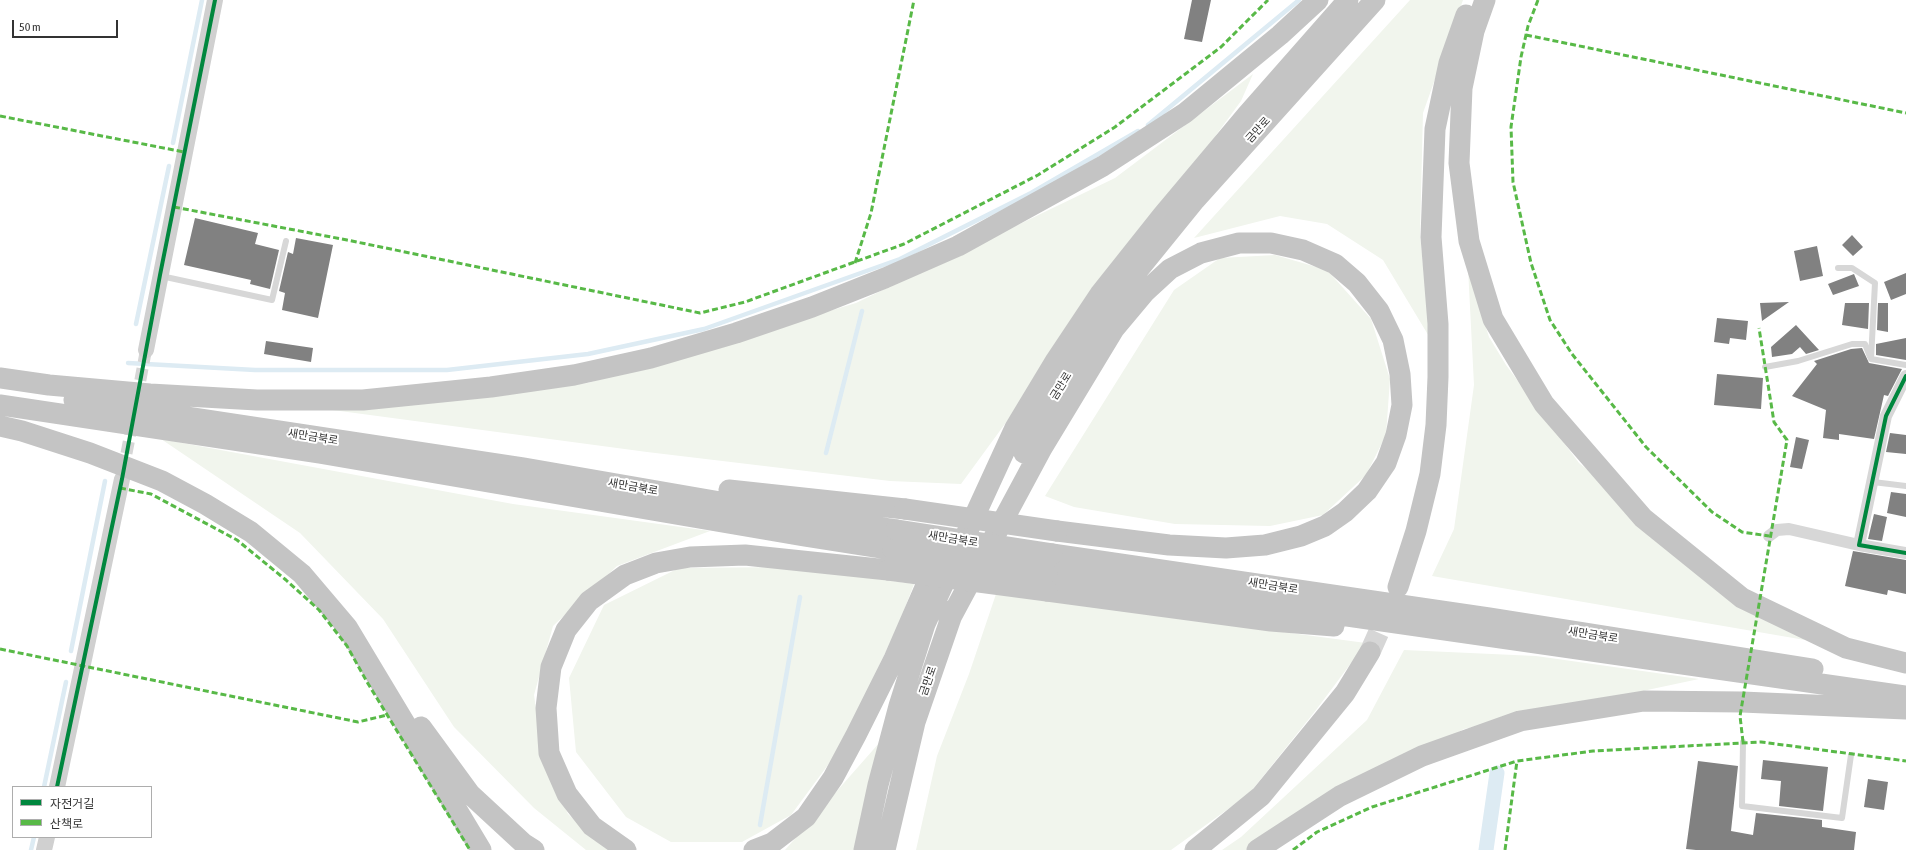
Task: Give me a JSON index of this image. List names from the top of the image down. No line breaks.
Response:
{"streets":{"highway":["금만로","새만금북로"]},"legend":["자전거길","산책로"],"scale_bar":"50 m"}
